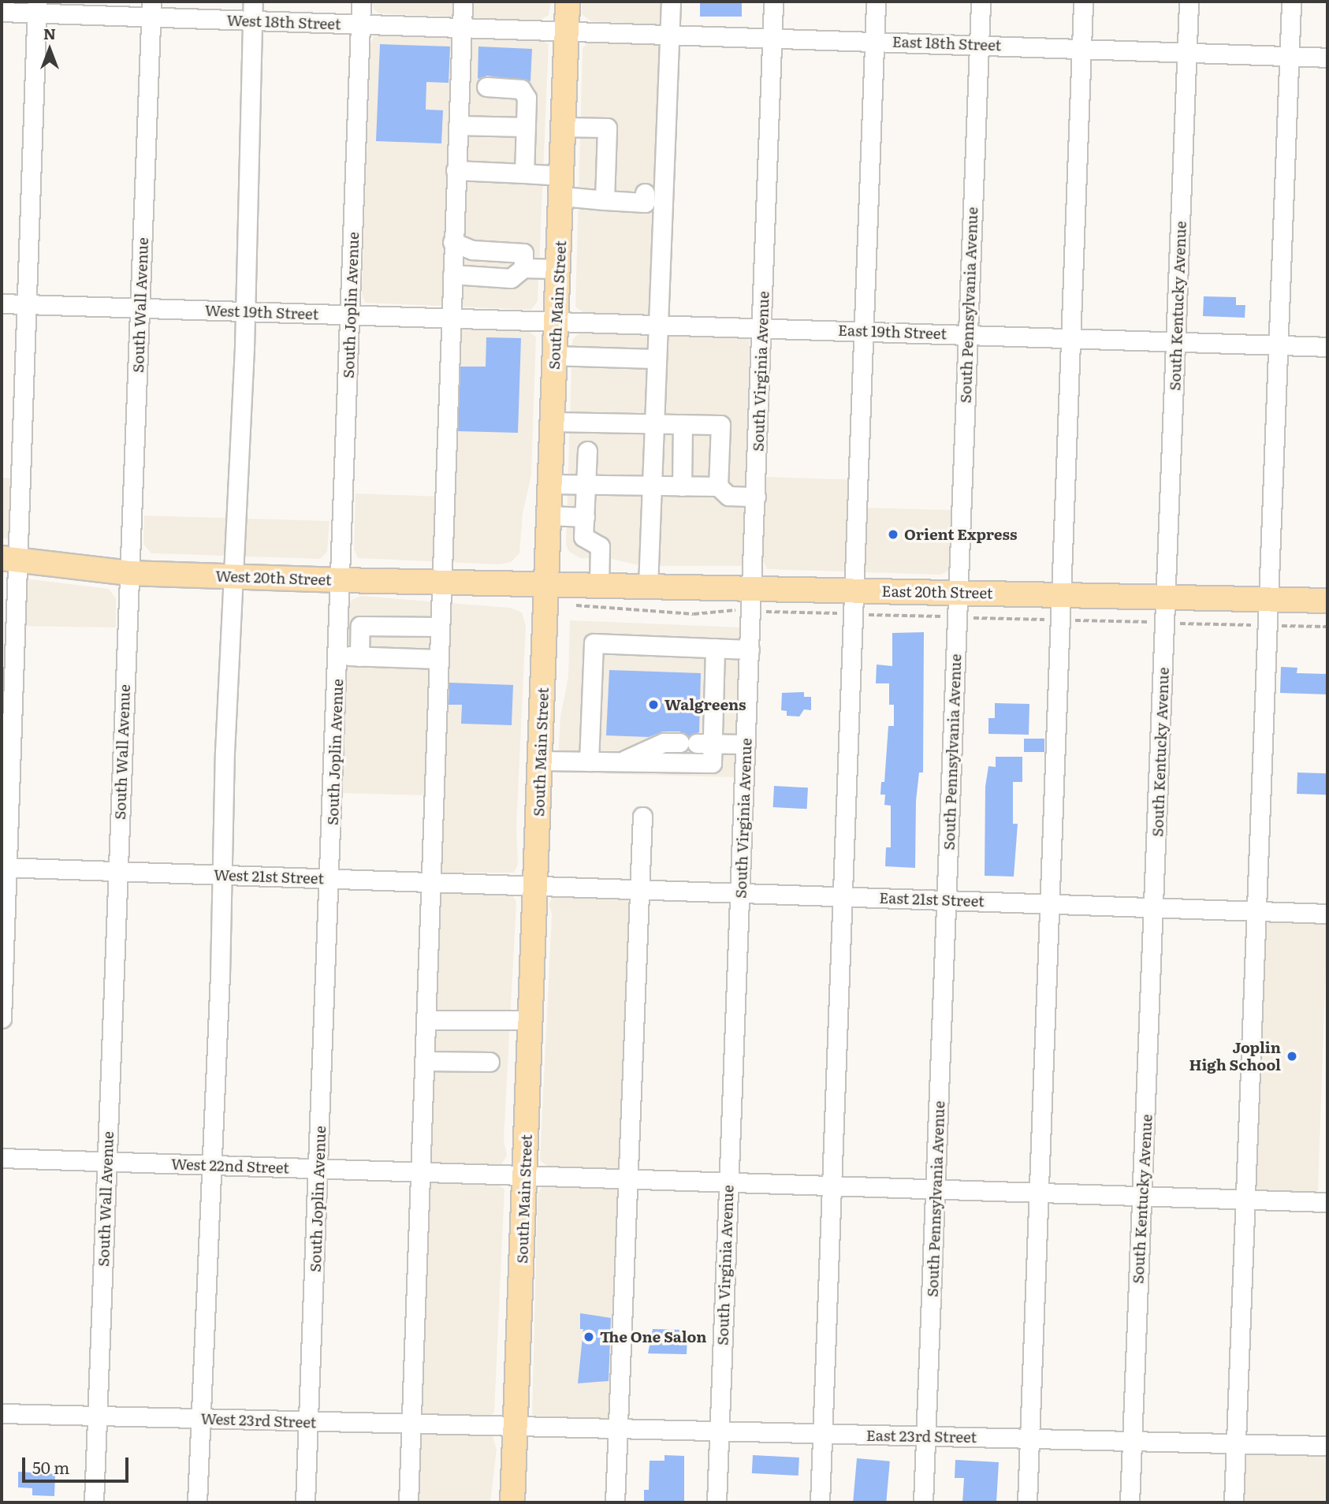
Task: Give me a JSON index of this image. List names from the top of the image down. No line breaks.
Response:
{"streets":{"main road":["South Main Street","West 20th Street","East 20th Street"],"street":["West 18th Street","East 18th Street","South Wall Avenue","South Joplin Avenue","South Pennsylvania Avenue","South Kentucky Avenue","West 19th Street","East 19th Street","South Virginia Avenue","West 21st Street","East 21st Street","West 22nd Street","West 23rd Street","East 23rd Street"]},"crossings":[["West 18th Street","East 18th Street"],["West 18th Street","South Wall Avenue"],["West 18th Street","South Joplin Avenue"],["West 18th Street","South Main Street"],["East 18th Street","South Main Street"],["East 18th Street","South Pennsylvania Avenue"],["East 18th Street","South Kentucky Avenue"],["East 18th Street","South Virginia Avenue"],["South Wall Avenue","West 19th Street"],["South Wall Avenue","West 20th Street"],["South Wall Avenue","West 21st Street"],["South Wall Avenue","West 22nd Street"],["South Wall Avenue","West 23rd Street"],["South Joplin Avenue","West 19th Street"],["South Joplin Avenue","West 20th Street"],["South Joplin Avenue","West 21st Street"],["South Joplin Avenue","West 22nd Street"],["South Joplin Avenue","West 23rd Street"],["South Main Street","West 19th Street"],["South Main Street","East 19th Street"],["South Main Street","West 20th Street"],["South Main Street","East 20th Street"],["South Main Street","West 21st Street"],["South Main Street","East 21st Street"],["South Main Street","West 22nd Street"],["South Main Street","West 23rd Street"],["South Main Street","East 23rd Street"],["South Pennsylvania Avenue","East 19th Street"],["South Pennsylvania Avenue","East 20th Street"],["South Pennsylvania Avenue","East 21st Street"],["South Pennsylvania Avenue","West 22nd Street"],["South Pennsylvania Avenue","East 23rd Street"],["South Kentucky Avenue","East 19th Street"],["South Kentucky Avenue","East 20th Street"],["South Kentucky Avenue","East 21st Street"],["South Kentucky Avenue","West 22nd Street"],["South Kentucky Avenue","East 23rd Street"],["West 19th Street","East 19th Street"],["East 19th Street","South Virginia Avenue"],["South Virginia Avenue","East 20th Street"],["South Virginia Avenue","East 21st Street"],["South Virginia Avenue","West 22nd Street"],["South Virginia Avenue","East 23rd Street"],["West 20th Street","East 20th Street"],["West 21st Street","East 21st Street"],["West 23rd Street","East 23rd Street"]],"places":["Orient Express","Walgreens","Joplin High School","The One Salon"],"scale_bar":"50 m","north":"top"}
